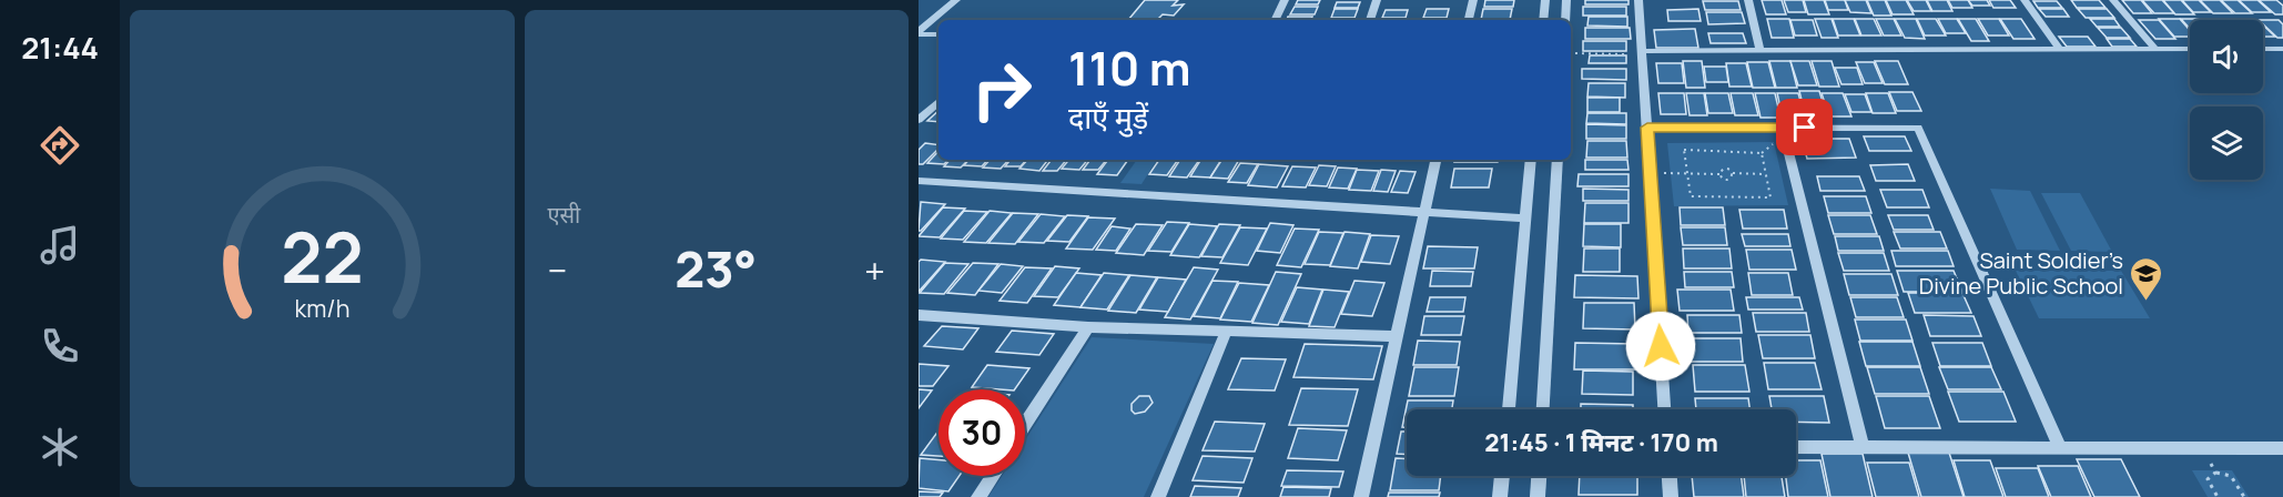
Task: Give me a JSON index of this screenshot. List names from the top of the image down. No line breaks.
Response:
{"places":{"school or university":["Saint Soldier’s Divine Public School"]},"page":{"tabs":"21:44","tile":"एसी","turn":["110 m","दाएँ मुड़ें"],"heat":["−","23°","+"],"limit":"30","trip":"21:45 · 1 मिनट · 170 m","gauge":["22","km/h"]}}
